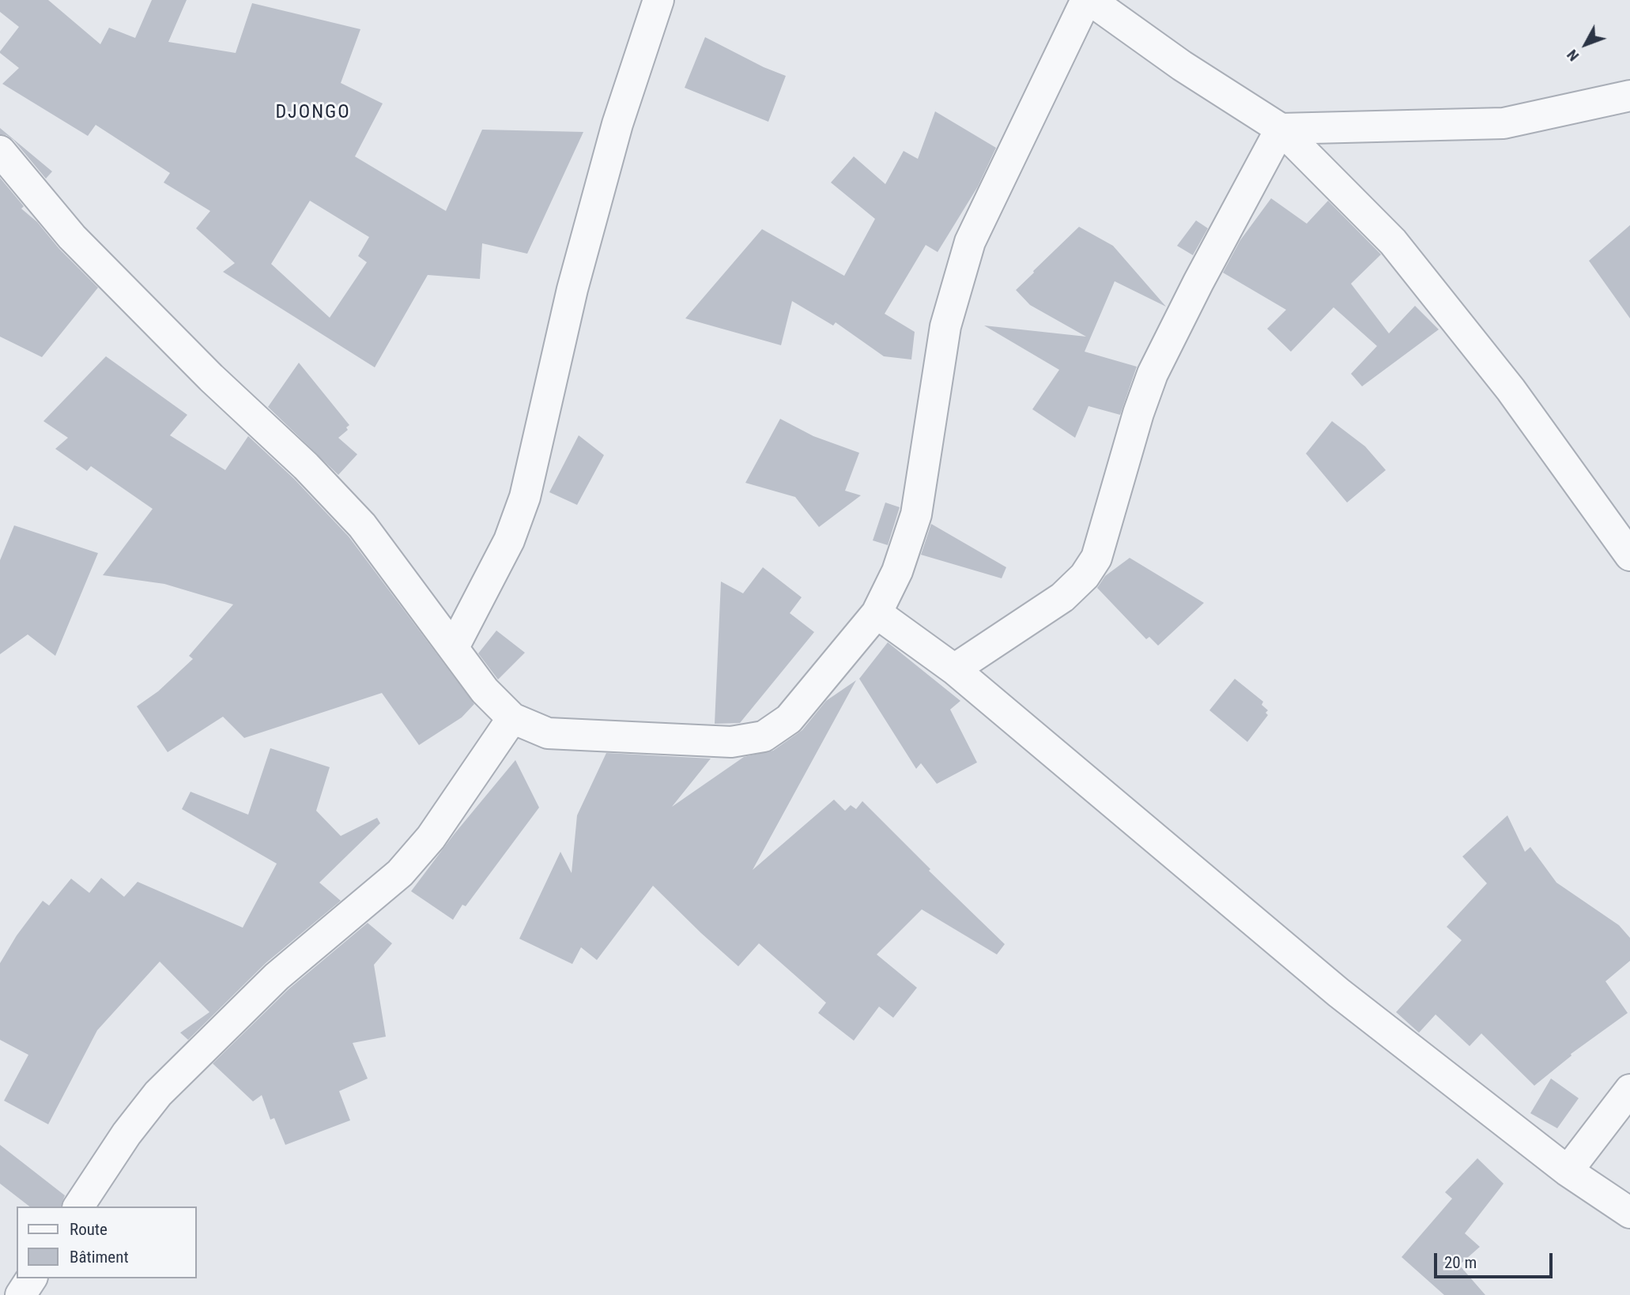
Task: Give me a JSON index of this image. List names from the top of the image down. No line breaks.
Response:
{"districts":["DJONGO"],"legend":["Route","Bâtiment"],"scale_bar":"20 m","north":"bottom left"}
